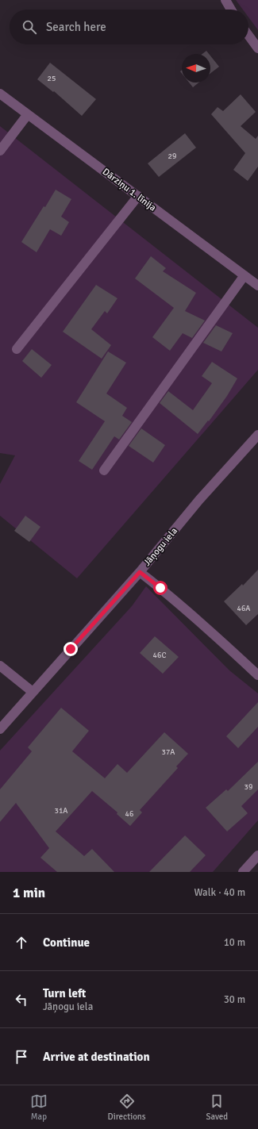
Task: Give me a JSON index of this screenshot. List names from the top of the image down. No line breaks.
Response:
{"streets":{"street":["Dārziņu 1. līnija","Jāņogu iela"]},"house_numbers":["25","29","46A","46C","37A","39","31A","46"],"north":"left","page":{"search":"Search here","heading":["1 min","Walk · 40 m"],"list":[["Continue","10 m"],["Turn left","Jāņogu iela","30 m"],"Arrive at destination"],"nav":["Map","Directions","Saved"]}}
